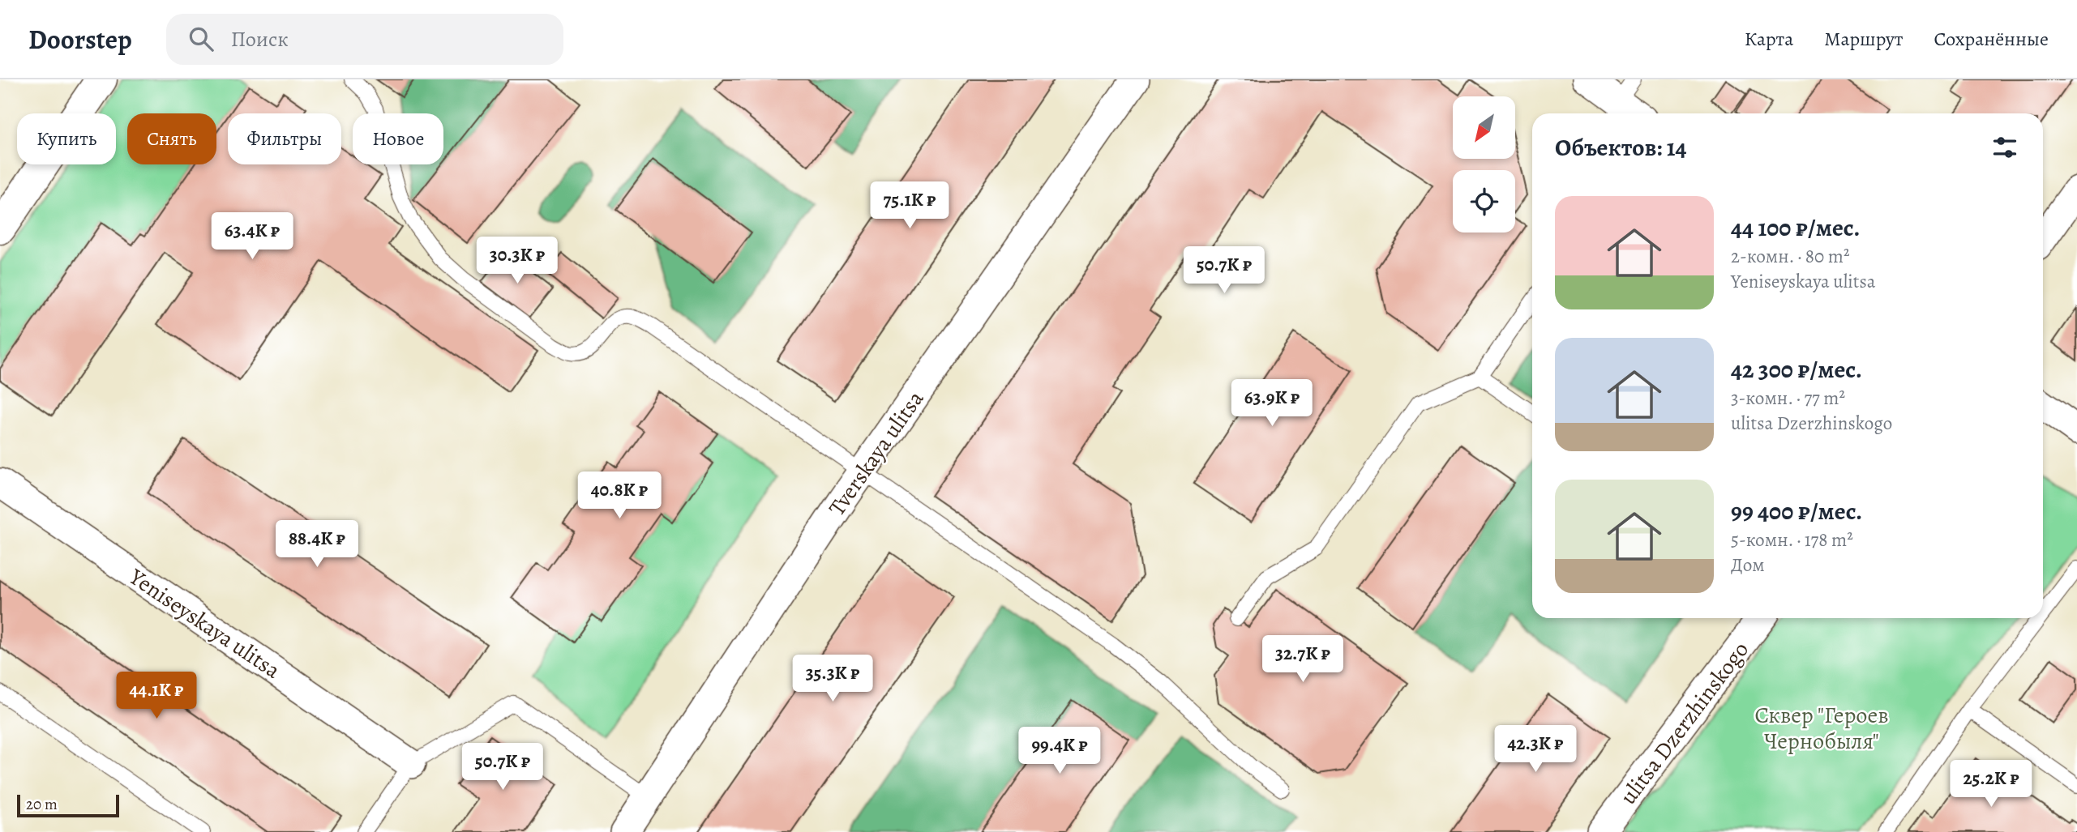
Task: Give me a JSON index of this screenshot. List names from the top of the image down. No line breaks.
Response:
{"streets":{"street":["Tverskaya ulitsa","Yeniseyskaya ulitsa","ulitsa Dzerzhinskogo"]},"parks":["Сквер \"Героев Чернобыля\""],"scale_bar":"20 m","north":"bottom left","page":{"header":"Doorstep","search":"Поиск","nav":["Карта","Маршрут","Сохранённые"],"chip":["Купить","Снять","Фильтры","Новое"],"heading":"Объектов: 14","price":["75.1K ₽","63.4K ₽","30.3K ₽","50.7K ₽","63.9K ₽","40.8K ₽","88.4K ₽","32.7K ₽","35.3K ₽","44.1K ₽","42.3K ₽","99.4K ₽","50.7K ₽","25.2K ₽"],"list":[{"name":"44 100 ₽/мес.","note":"2-комн. · 80 m² · Yeniseyskaya ulitsa"},{"name":"42 300 ₽/мес.","note":"3-комн. · 77 m² · ulitsa Dzerzhinskogo"},{"name":"99 400 ₽/мес.","note":"5-комн. · 178 m² · Дом"}],"scale":"20 m"}}
